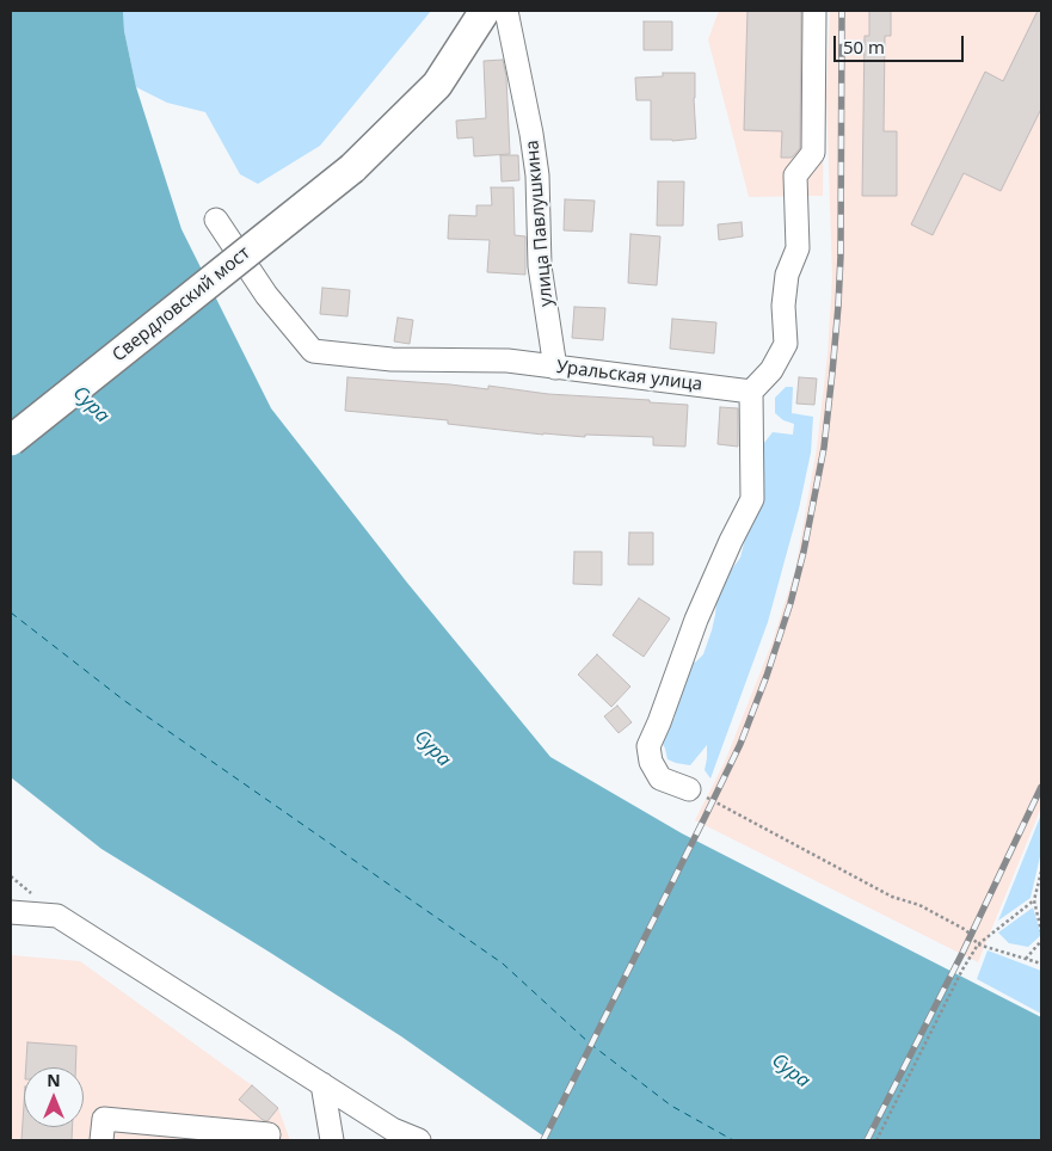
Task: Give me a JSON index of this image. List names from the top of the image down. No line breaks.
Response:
{"streets":{"main road":["Свердловский мост"],"street":["улица Павлушкина","Уральская улица"]},"crossings":[["улица Павлушкина","Уральская улица"]],"water":["Сура"],"scale_bar":"50 m","north":"top"}
